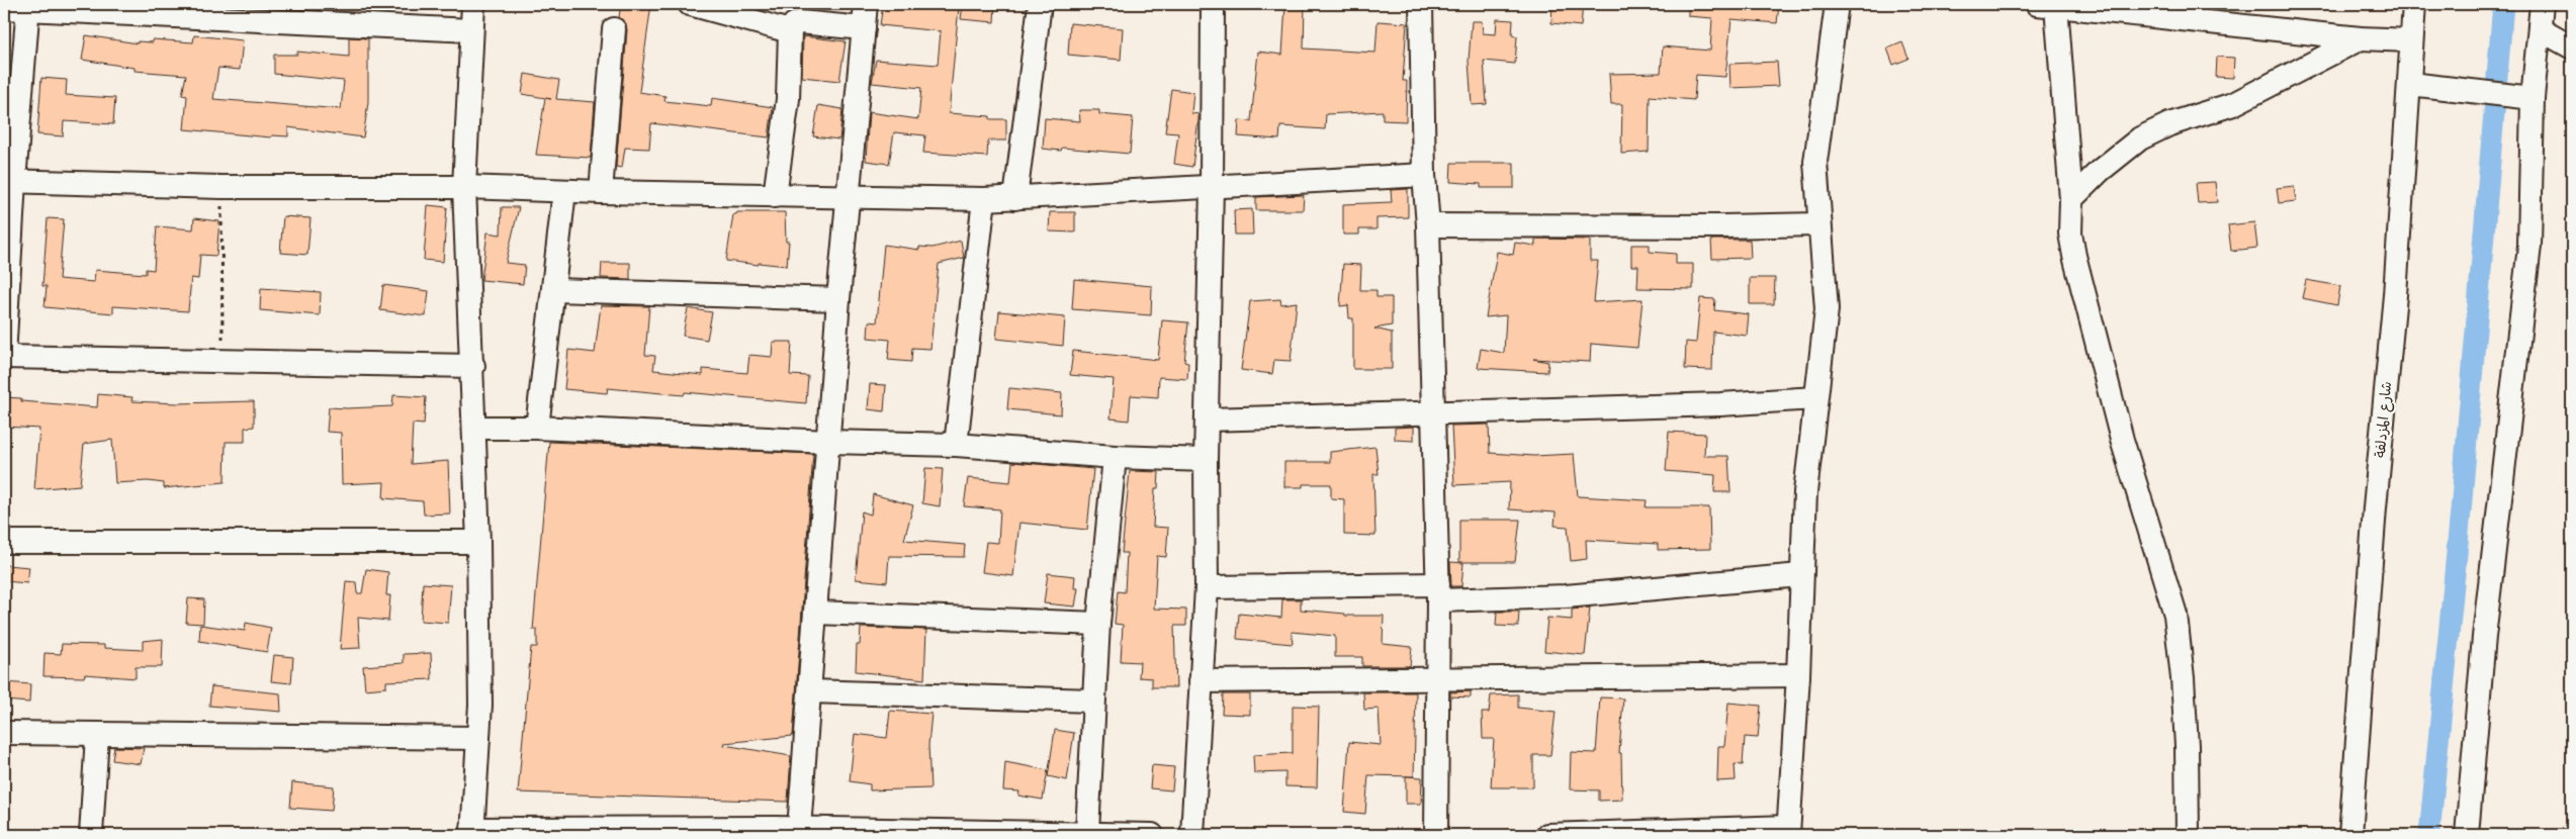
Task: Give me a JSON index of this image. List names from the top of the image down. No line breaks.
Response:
{"streets":{"street":["شارع المزدلفة"]}}
